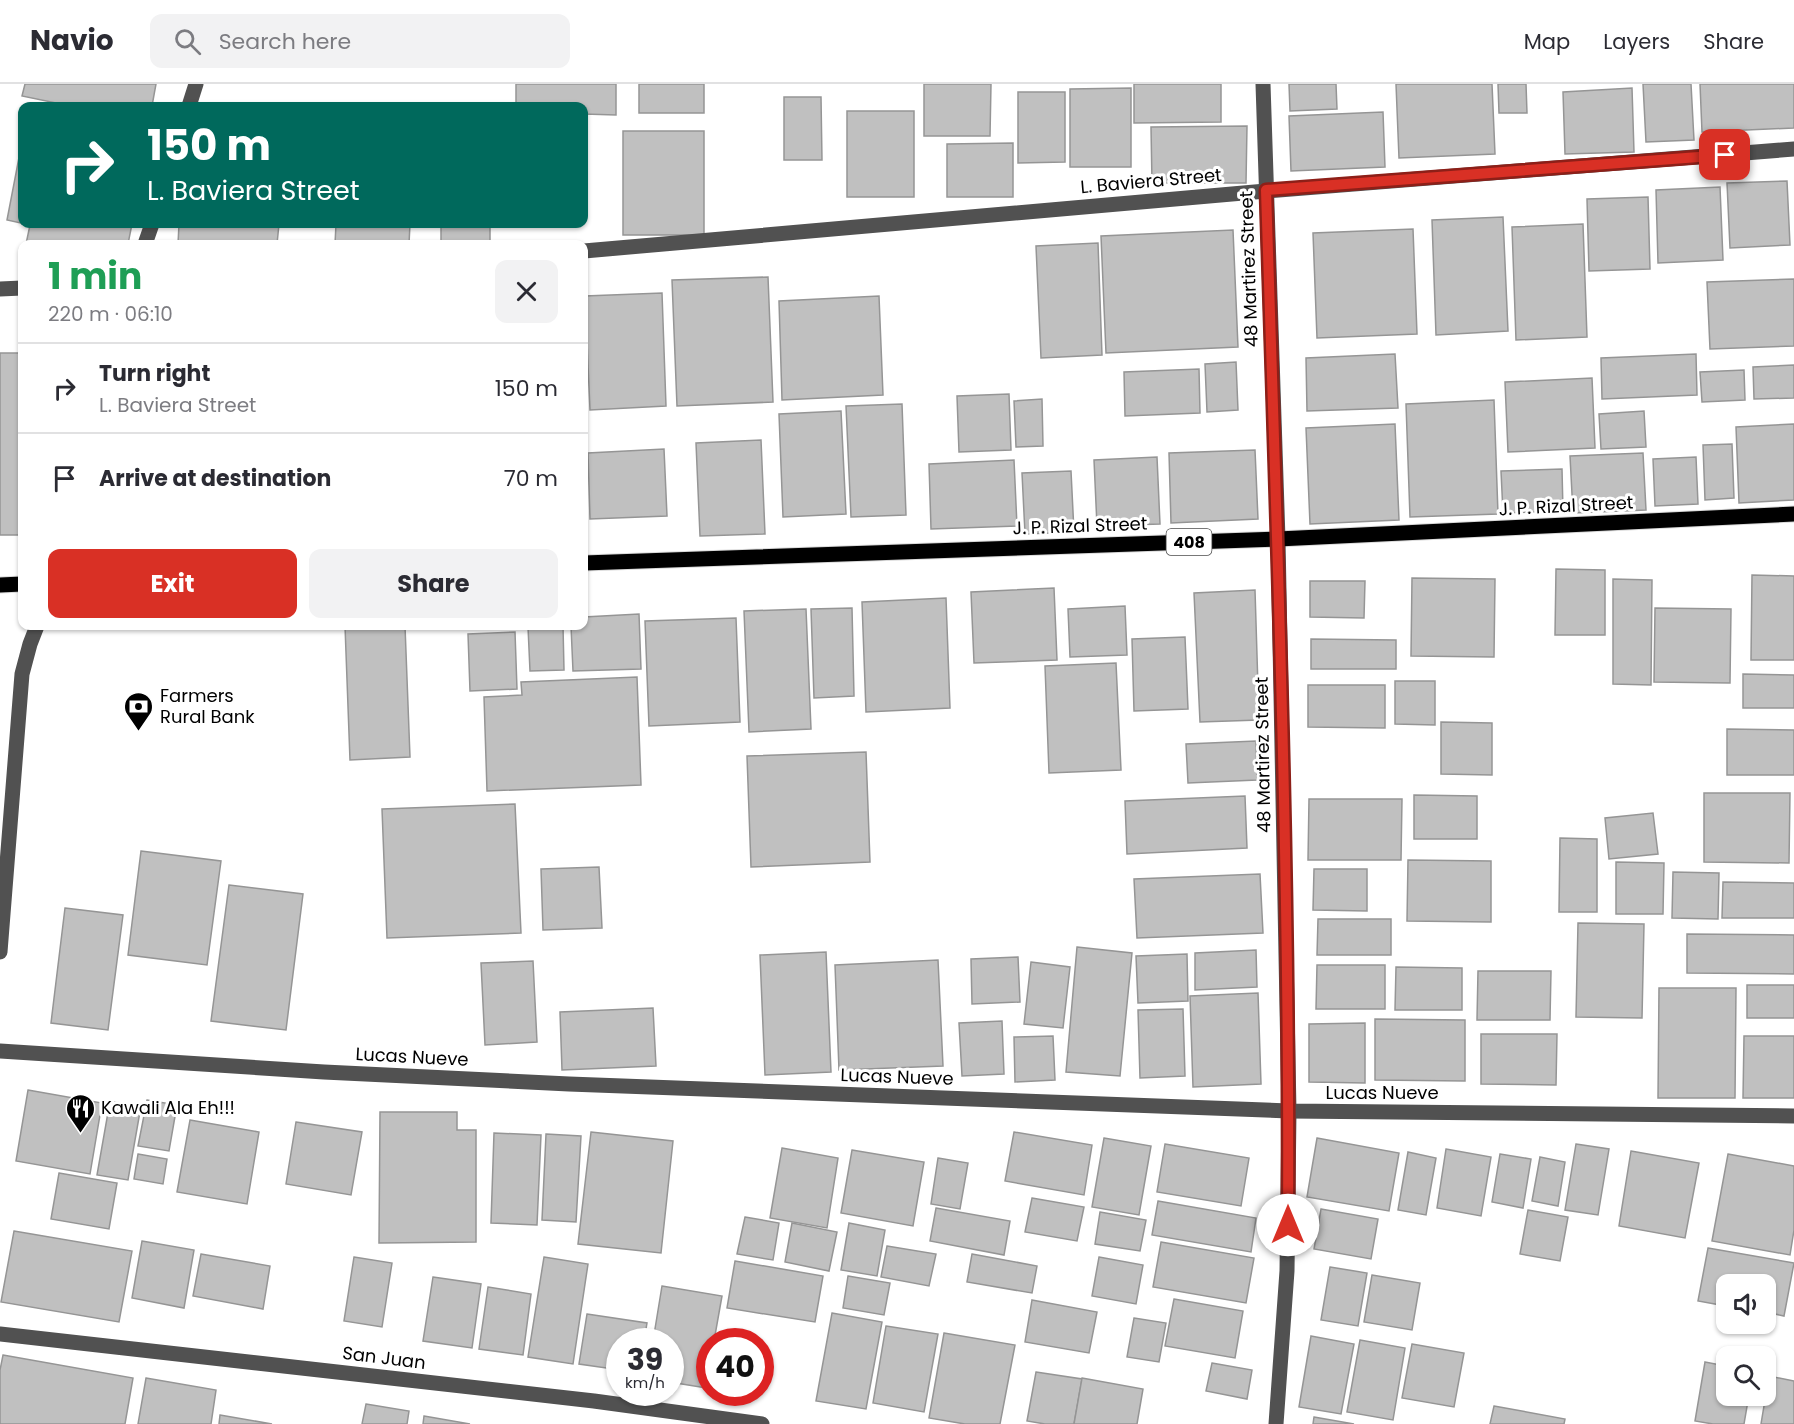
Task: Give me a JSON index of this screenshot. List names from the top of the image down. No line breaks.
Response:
{"streets":{"main road":["J. P. Rizal Street","408"],"street":["L. Baviera Street","48 Martirez Street","Lucas Nueve","San Juan"]},"crossings":[["L. Baviera Street","48 Martirez Street"],["48 Martirez Street","J. P. Rizal Street"],["48 Martirez Street","Lucas Nueve"]],"places":{"bank":["Farmers Rural Bank"],"restaurant":["Kawali Ala Eh!!!"]},"page":{"header":"Navio","search":"Search here","nav":["Map","Layers","Share"],"turn":["150 m","L. Baviera Street"],"heading":["1 min","220 m · 06:10"],"list":[{"name":"Turn right","note":"L. Baviera Street","value":"150 m"},{"name":"Arrive at destination","value":"70 m"}],"buttons":["Exit","Share"],"speed":"39 km/h","limit":"40"}}
